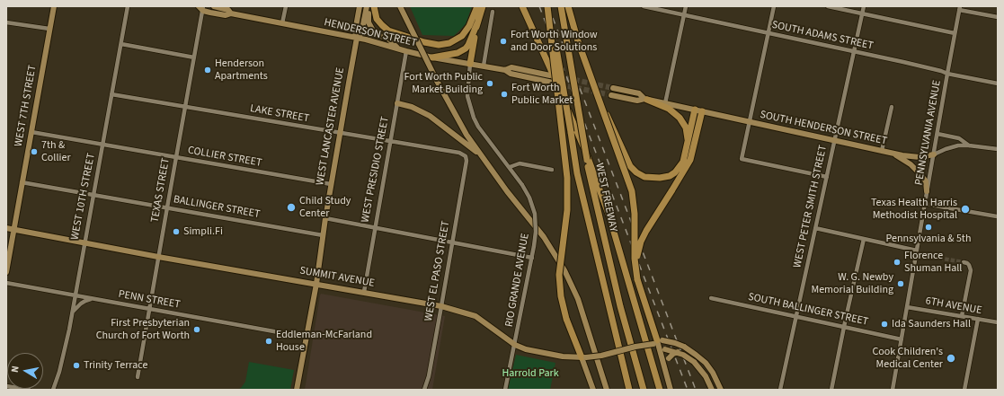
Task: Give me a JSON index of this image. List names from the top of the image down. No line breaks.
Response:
{"streets":{"highway":["WEST FREEWAY"],"main road":["HENDERSON STREET","WEST 7TH STREET","WEST LANCASTER AVENUE","SOUTH HENDERSON STREET","SUMMIT AVENUE"],"street":["SOUTH ADAMS STREET","LAKE STREET","PENNSYLVANIA AVENUE","COLLIER STREET","WEST PRESIDIO STREET","TEXAS STREET","WEST 10TH STREET","WEST PETER SMITH STREET","BALLINGER STREET","WEST EL PASO STREET","RIO GRANDE AVENUE","PENN STREET","6TH AVENUE","SOUTH BALLINGER STREET"]},"crossings":[["HENDERSON STREET","WEST LANCASTER AVENUE"],["HENDERSON STREET","WEST PRESIDIO STREET"],["HENDERSON STREET","TEXAS STREET"],["HENDERSON STREET","RIO GRANDE AVENUE"],["SOUTH ADAMS STREET","PENNSYLVANIA AVENUE"],["SOUTH ADAMS STREET","WEST PETER SMITH STREET"],["WEST 7TH STREET","COLLIER STREET"],["WEST 7TH STREET","BALLINGER STREET"],["WEST 7TH STREET","SUMMIT AVENUE"],["LAKE STREET","WEST LANCASTER AVENUE"],["LAKE STREET","WEST PRESIDIO STREET"],["LAKE STREET","TEXAS STREET"],["LAKE STREET","WEST 10TH STREET"],["LAKE STREET","WEST EL PASO STREET"],["WEST LANCASTER AVENUE","COLLIER STREET"],["WEST LANCASTER AVENUE","BALLINGER STREET"],["WEST LANCASTER AVENUE","SUMMIT AVENUE"],["SOUTH HENDERSON STREET","PENNSYLVANIA AVENUE"],["SOUTH HENDERSON STREET","WEST PETER SMITH STREET"],["PENNSYLVANIA AVENUE","6TH AVENUE"],["PENNSYLVANIA AVENUE","SOUTH BALLINGER STREET"],["COLLIER STREET","TEXAS STREET"],["COLLIER STREET","WEST 10TH STREET"],["WEST PRESIDIO STREET","SUMMIT AVENUE"],["TEXAS STREET","BALLINGER STREET"],["TEXAS STREET","SUMMIT AVENUE"],["TEXAS STREET","PENN STREET"],["WEST 10TH STREET","BALLINGER STREET"],["WEST 10TH STREET","SUMMIT AVENUE"],["WEST 10TH STREET","PENN STREET"],["WEST PETER SMITH STREET","SOUTH BALLINGER STREET"],["WEST EL PASO STREET","SUMMIT AVENUE"],["SUMMIT AVENUE","RIO GRANDE AVENUE"]],"parks":["Harrold Park"],"places":["Fort Worth Window and Door Solutions","Henderson Apartments","Fort Worth Public Market Building","Fort Worth Public Market","7th & Collier","Child Study Center","Texas Health Harris Methodist Hospital","Pennsylvania & 5th","Simpli.Fi","Florence Shuman Hall","W. G. Newby Memorial Building","Ida Saunders Hall","First Presbyterian Church of Fort Worth","Eddleman-McFarland House","Cook Children's Medical Center","Trinity Terrace"],"north":"left"}
